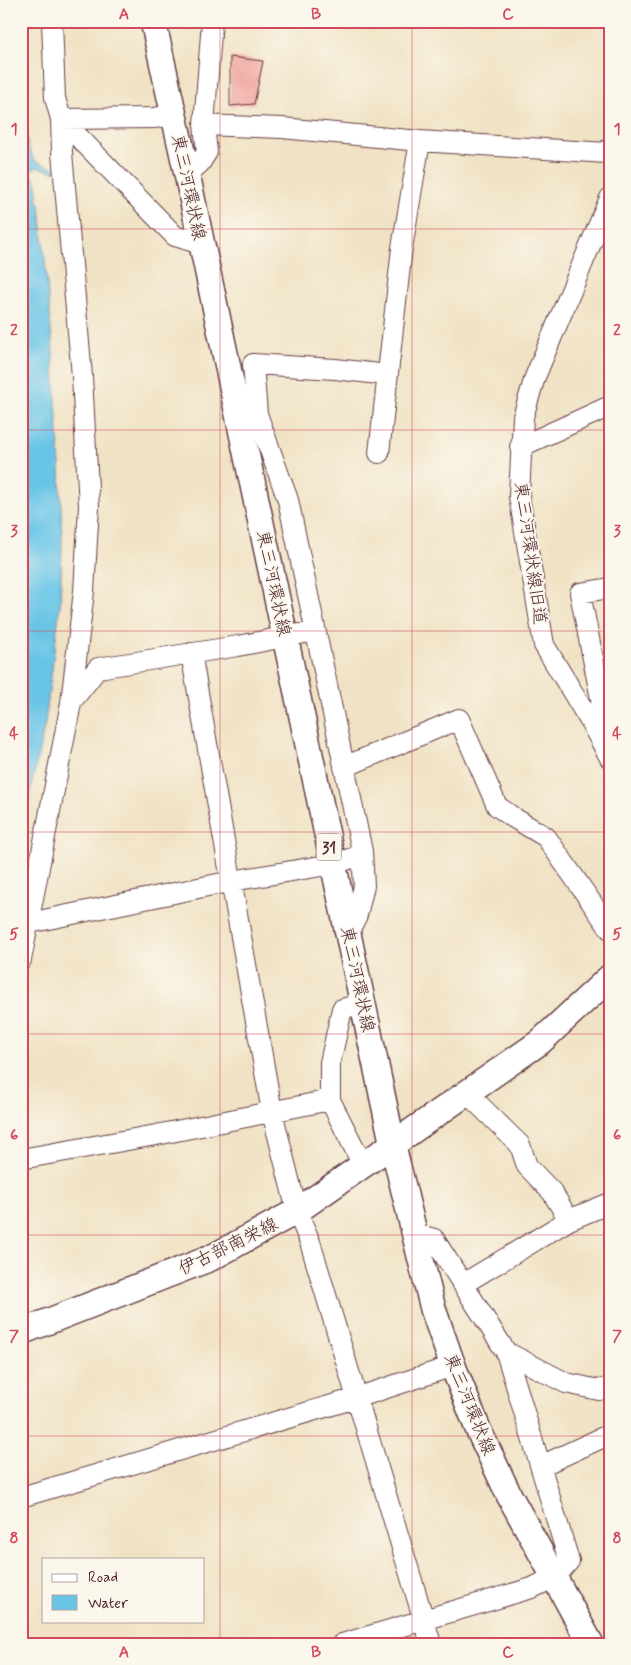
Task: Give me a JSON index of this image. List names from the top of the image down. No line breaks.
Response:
{"streets":{"main road":["東三河環状線","31","伊古部南栄線"],"street":["東三河環状線旧道"]},"crossings":[["東三河環状線","伊古部南栄線"]],"legend":["Road","Water"],"grid":{"columns":["A","B","C"],"rows":["1","2","3","4","5","6","7","8"]}}
